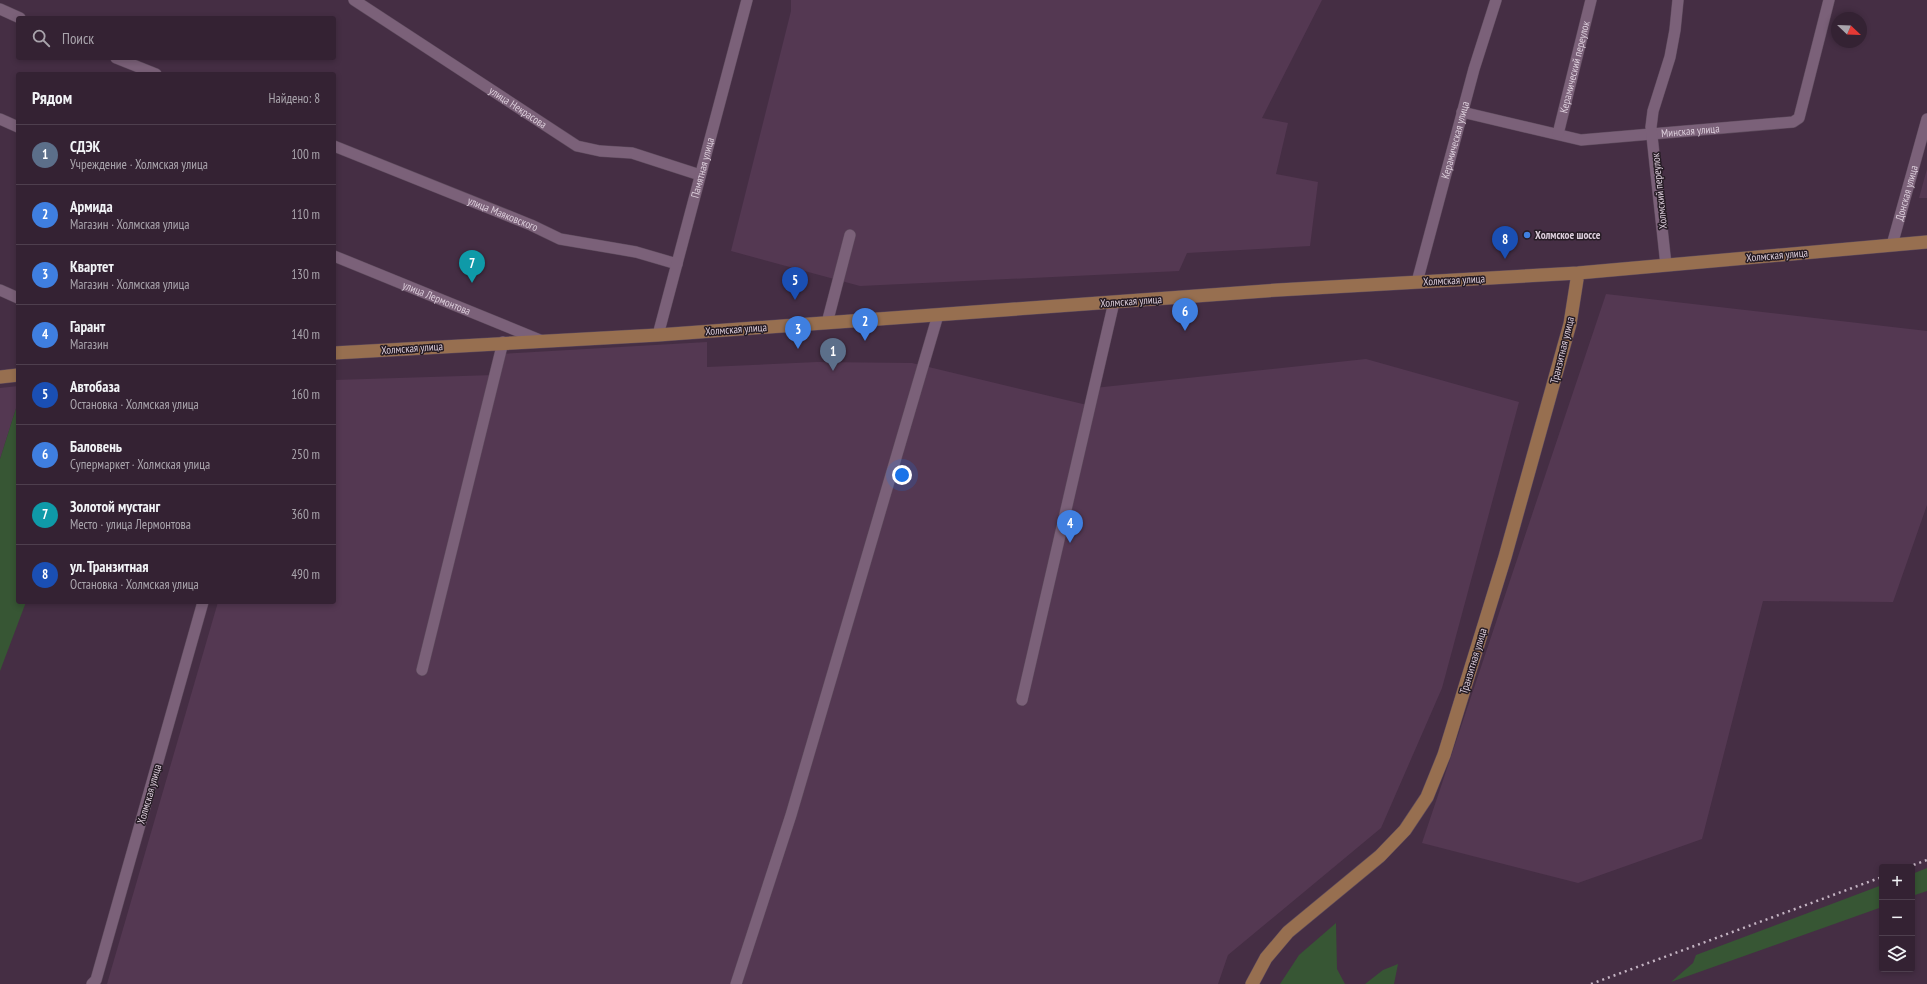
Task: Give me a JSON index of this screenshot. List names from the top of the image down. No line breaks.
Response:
{"streets":{"main road":["Холмская улица","Транзитная улица"],"street":["Керамический переулок","улица Некрасова","Минская улица","Керамическая улица","Памятная улица","Холмский переулок","Донская улица","улица Маяковского","улица Лермонтова"]},"crossings":[["Керамический переулок","Минская улица"],["улица Некрасова","Памятная улица"],["Минская улица","Керамическая улица"],["Минская улица","Холмский переулок"],["Керамическая улица","Холмская улица"],["Памятная улица","улица Маяковского"],["Памятная улица","Холмская улица"],["Холмский переулок","Холмская улица"],["Донская улица","Холмская улица"],["Холмская улица","улица Лермонтова"],["Холмская улица","Транзитная улица"]],"places":["Холмское шоссе"],"north":"bottom right","page":{"search":"Поиск","heading":["Рядом","Найдено: 8"],"list":[{"mark":"1","name":"СДЭК","note":"Учреждение · Холмская улица","value":"100 m"},{"mark":"2","name":"Армида","note":"Магазин · Холмская улица","value":"110 m"},{"mark":"3","name":"Квартет","note":"Магазин · Холмская улица","value":"130 m"},{"mark":"4","name":"Гарант","note":"Магазин","value":"140 m"},{"mark":"5","name":"Автобаза","note":"Остановка · Холмская улица","value":"160 m"},{"mark":"6","name":"Баловень","note":"Супермаркет · Холмская улица","value":"250 m"},{"mark":"7","name":"Золотой мустанг","note":"Место · улица Лермонтова","value":"360 m"},{"mark":"8","name":"ул. Транзитная","note":"Остановка · Холмская улица","value":"490 m"}],"pins":["8","7","5","6","2","3","1","4"],"map_buttons":["+","−"]}}
